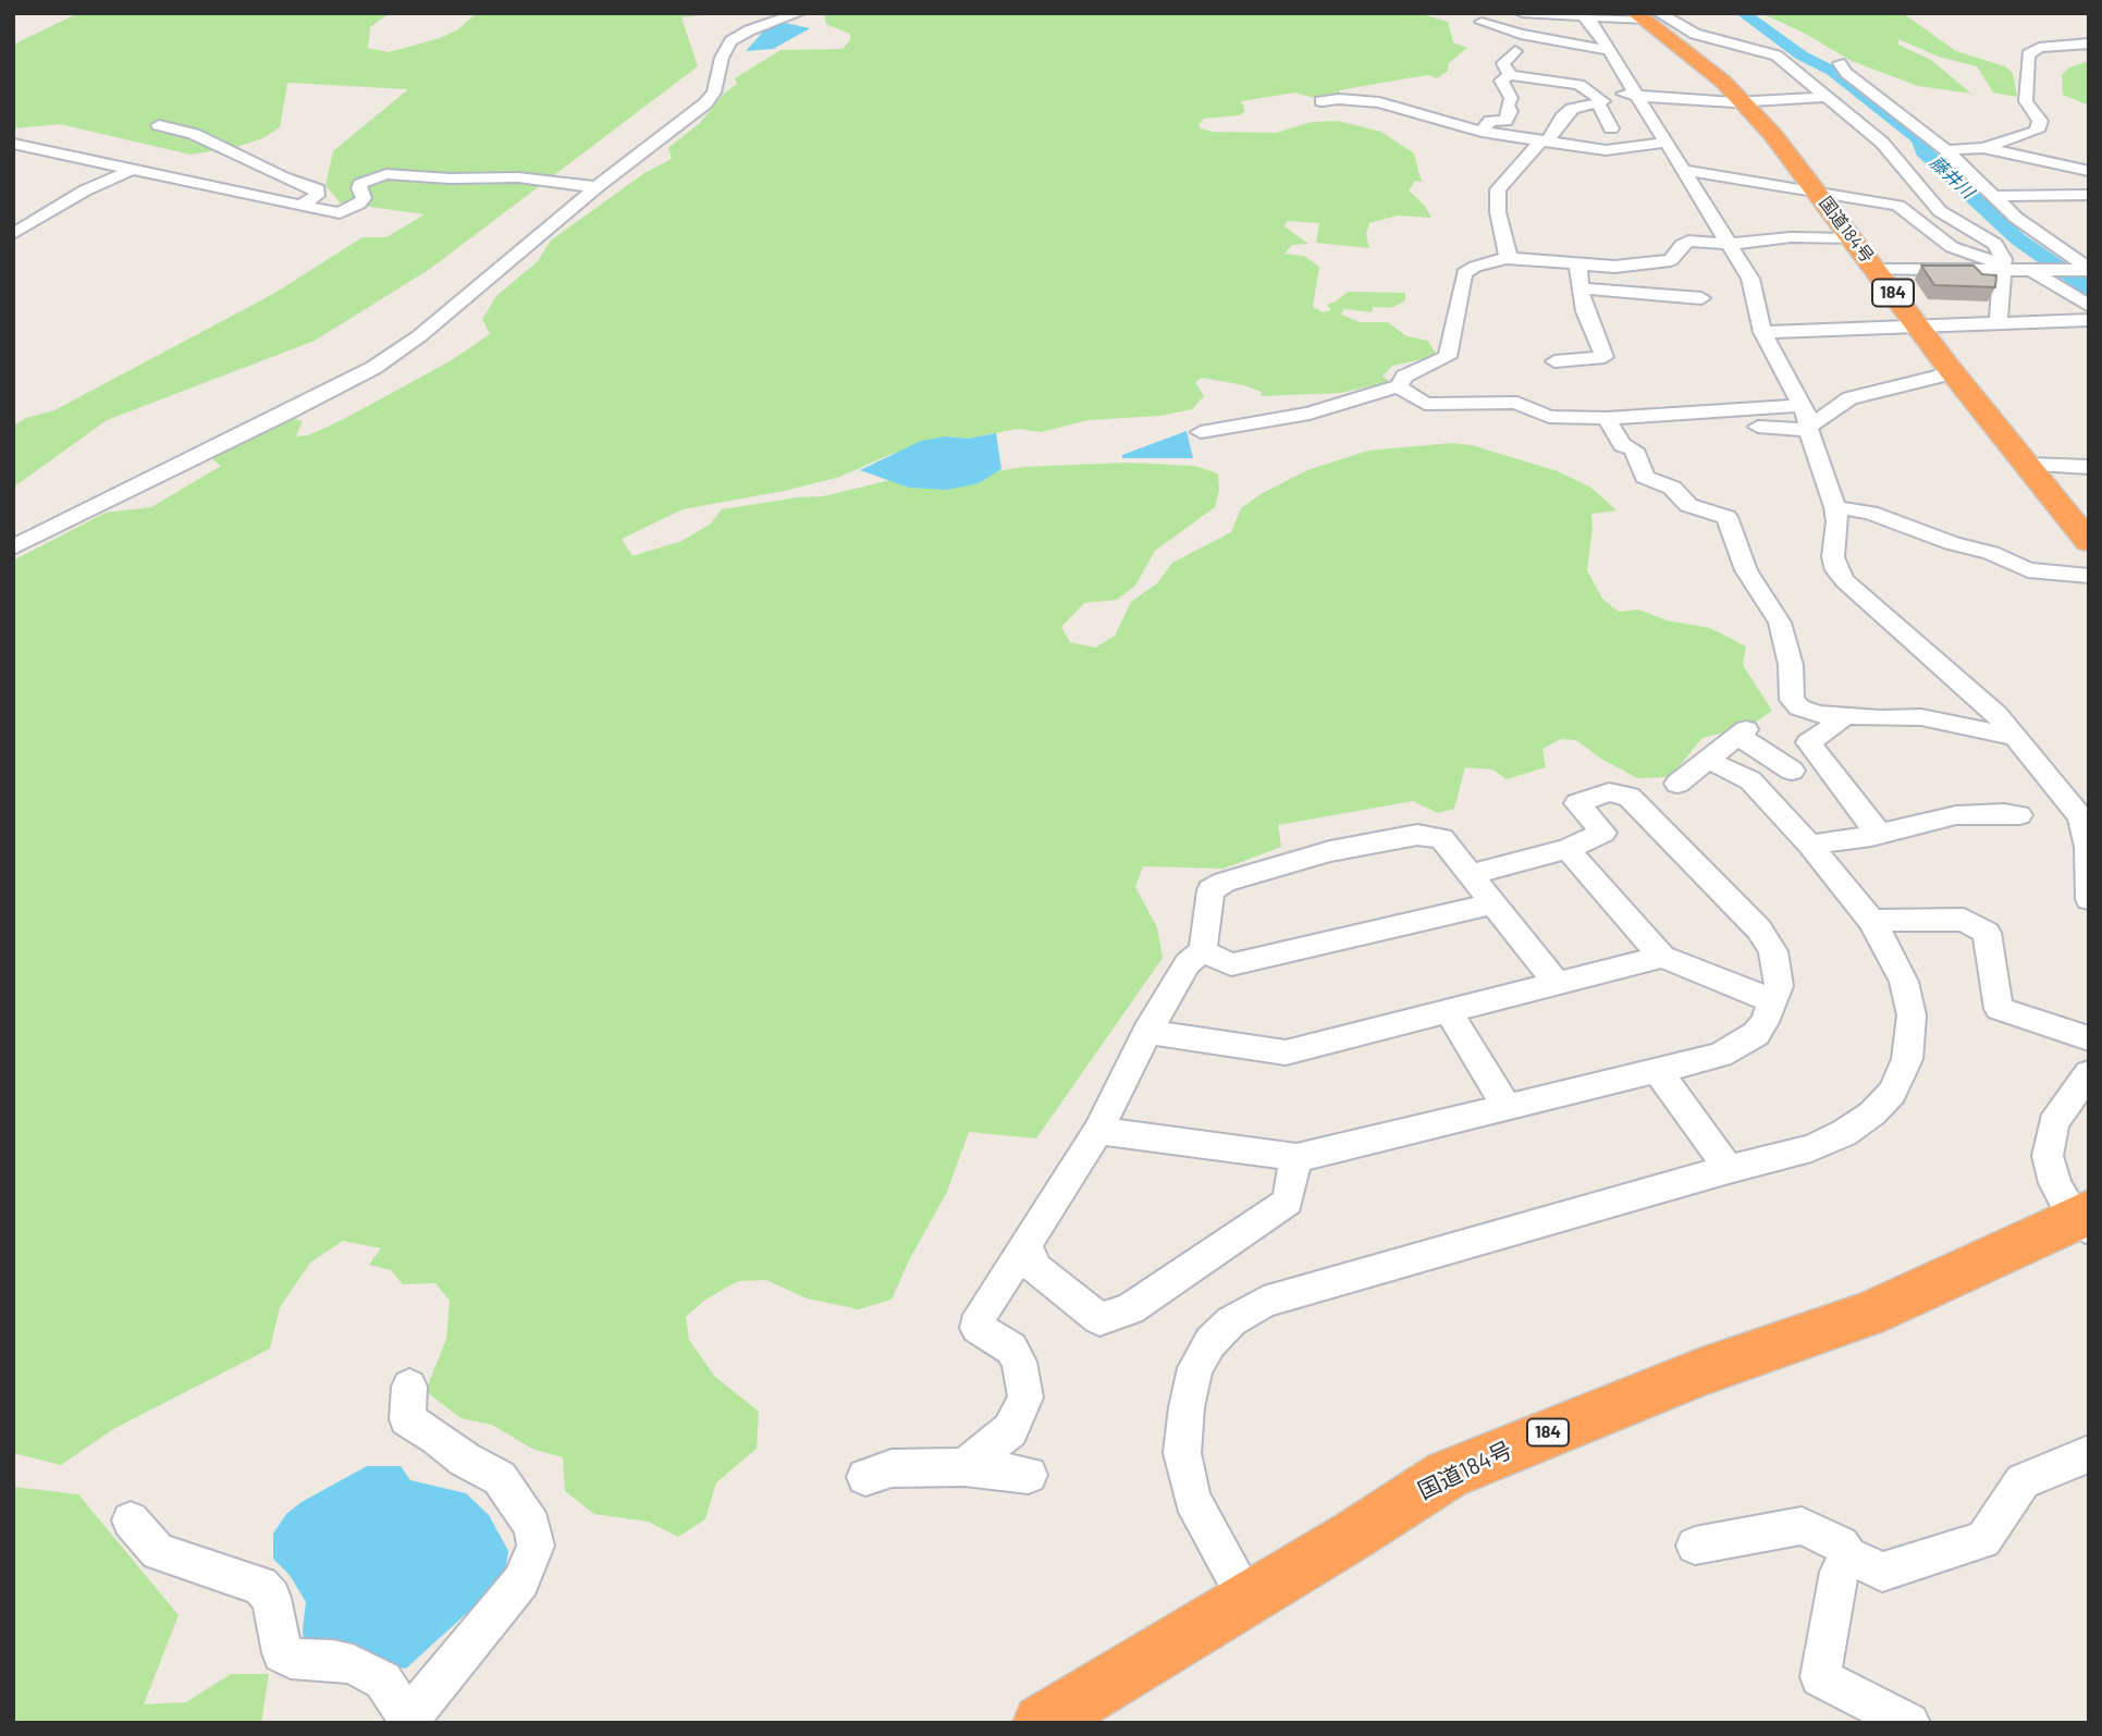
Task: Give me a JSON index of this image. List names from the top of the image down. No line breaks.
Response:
{"streets":{"highway":["国道184号","184"]},"water":["藤井川"]}
